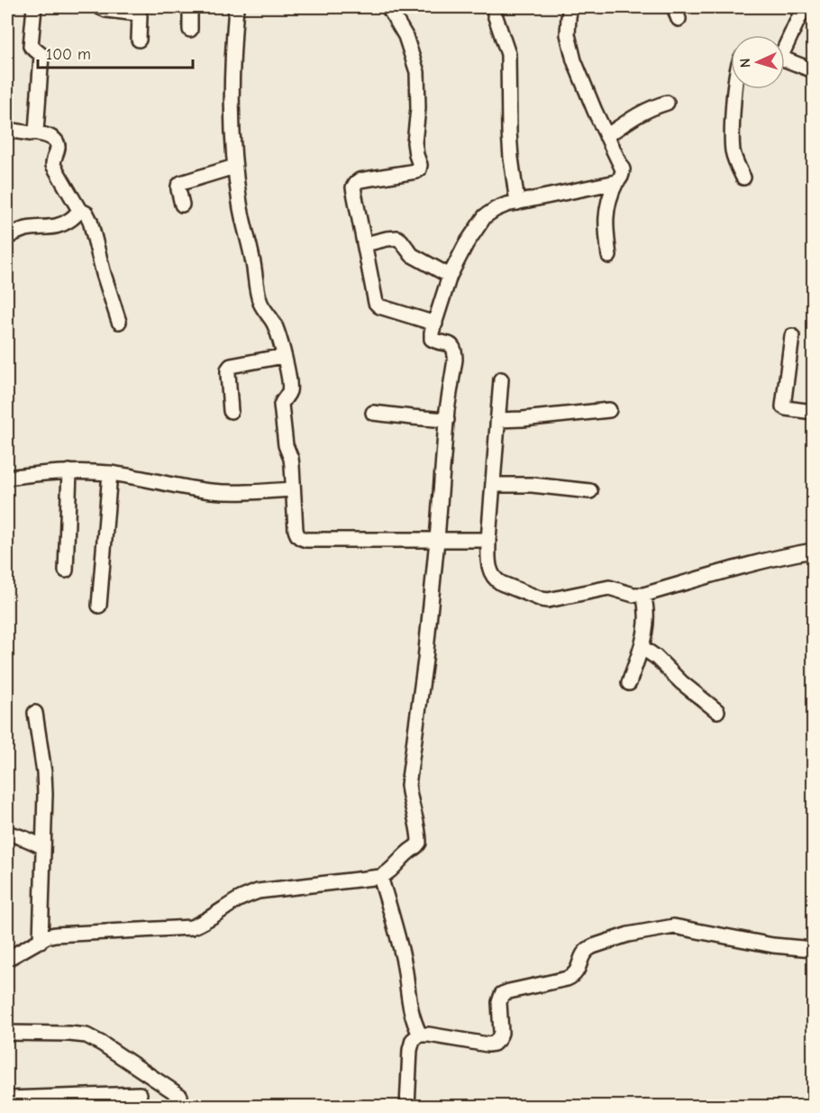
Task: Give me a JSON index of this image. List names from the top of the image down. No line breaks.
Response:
{"scale_bar":"100 m","north":"left"}
